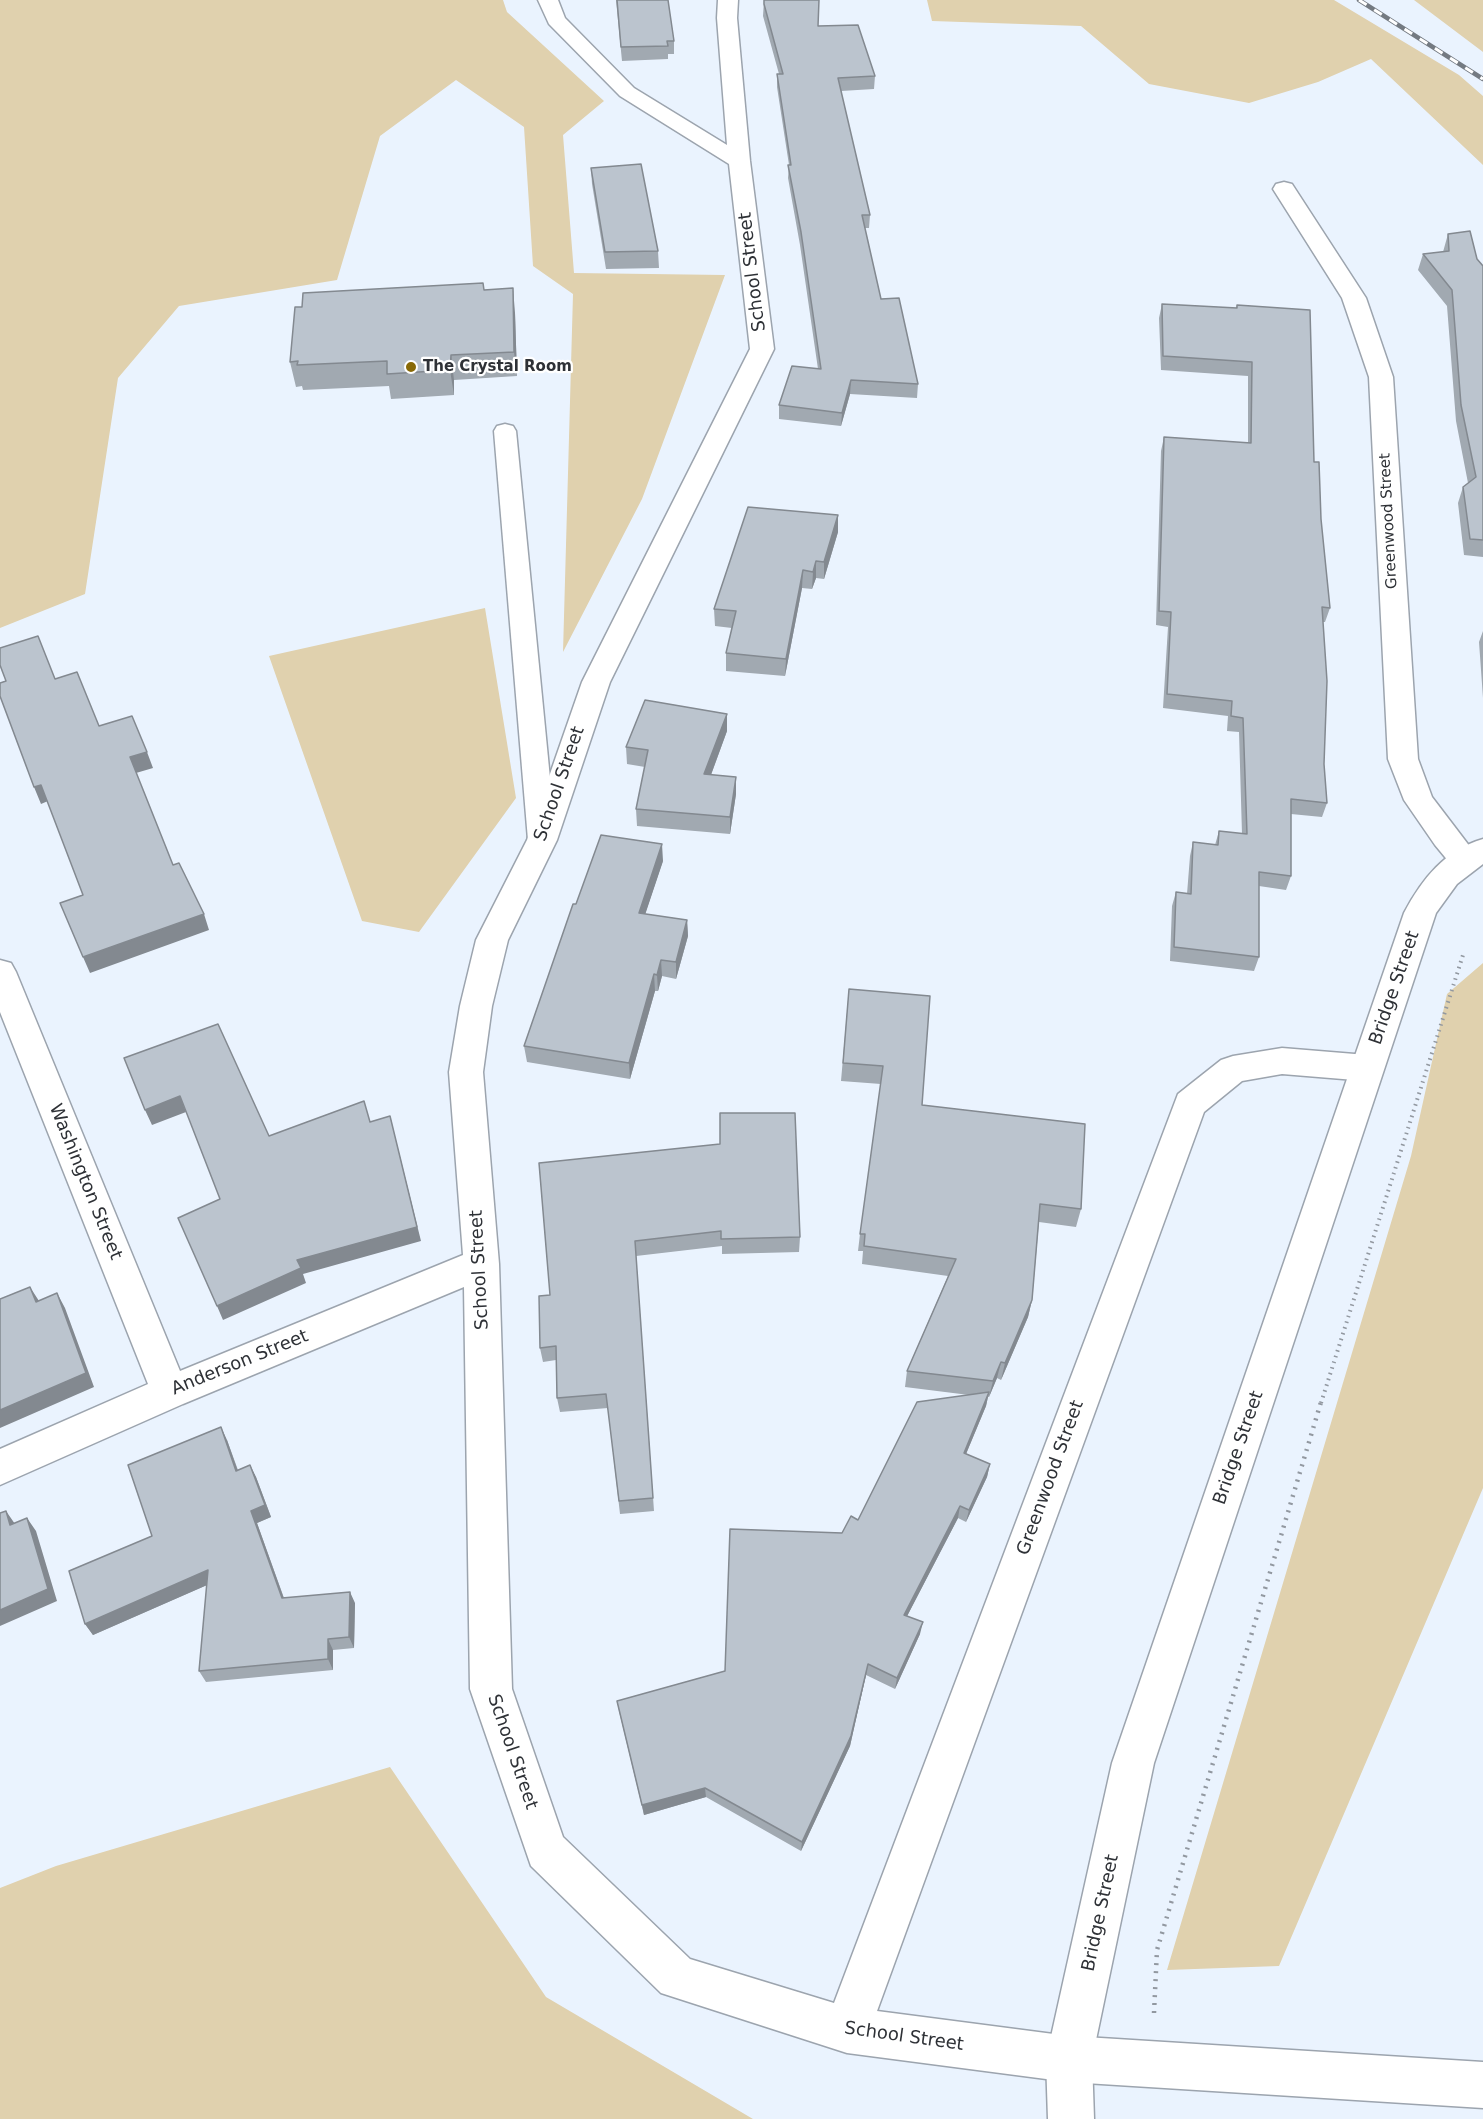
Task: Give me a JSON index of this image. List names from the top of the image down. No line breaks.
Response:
{"streets":{"street":["School Street","Greenwood Street","Bridge Street","Washington Street","Anderson Street"]},"crossings":[["School Street","Greenwood Street"],["School Street","Bridge Street"],["School Street","Anderson Street"],["Greenwood Street","Bridge Street"],["Washington Street","Anderson Street"]],"places":["The Crystal Room"]}
